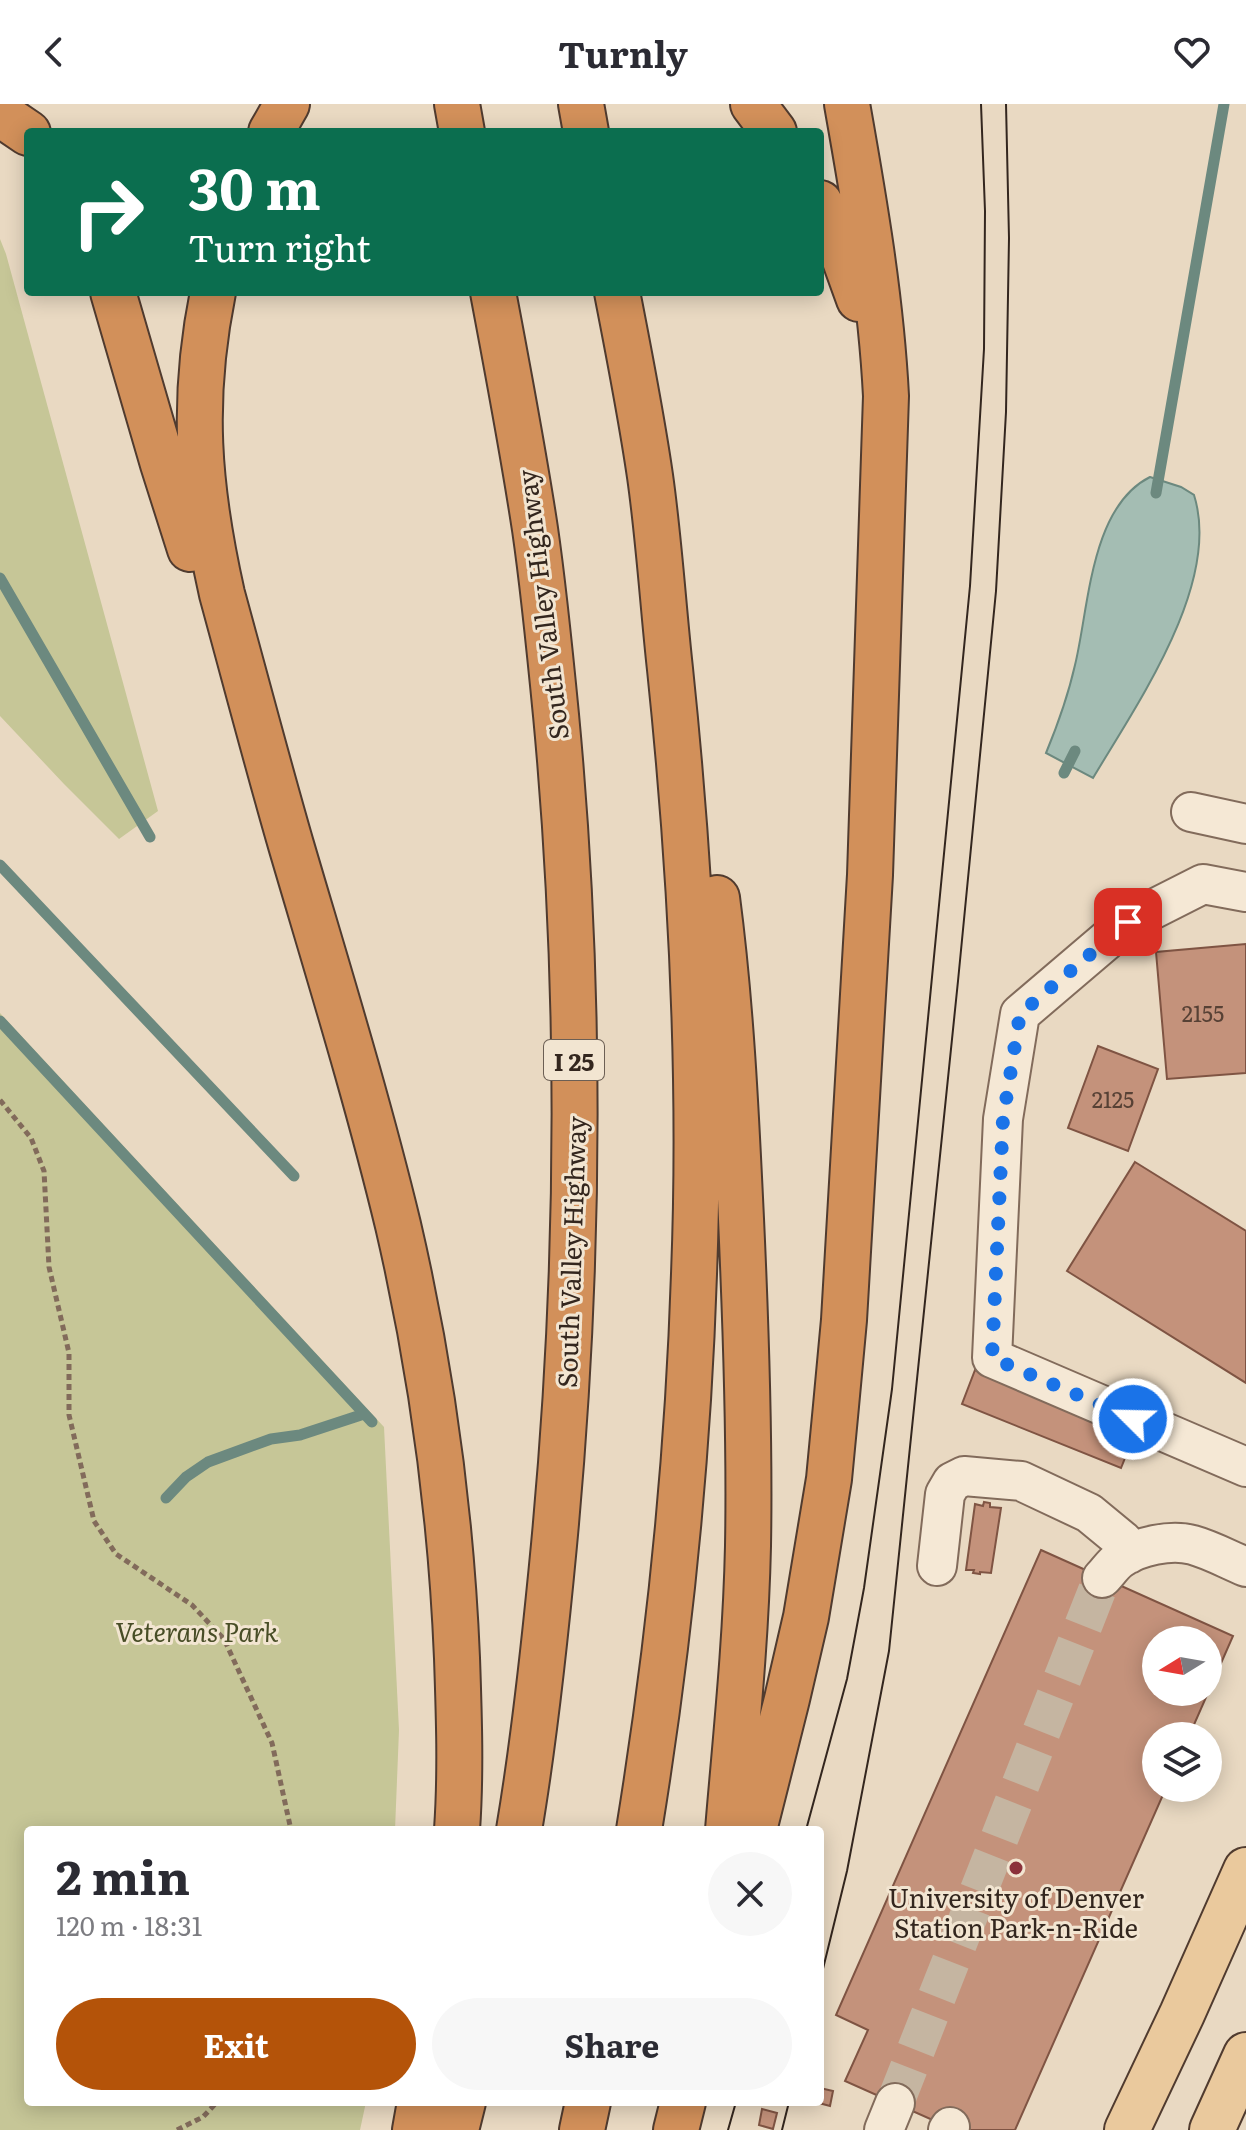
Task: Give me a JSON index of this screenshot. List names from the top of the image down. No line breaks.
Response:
{"streets":{"highway":["South Valley Highway","I 25"]},"parks":["Veterans Park"],"places":["University of Denver Station Park-n-Ride"],"house_numbers":["2155","2125"],"north":"left","page":{"header":"Turnly","turn":["30 m","Turn right"],"heading":["2 min","120 m · 18:31"],"buttons":["Exit","Share"]}}
